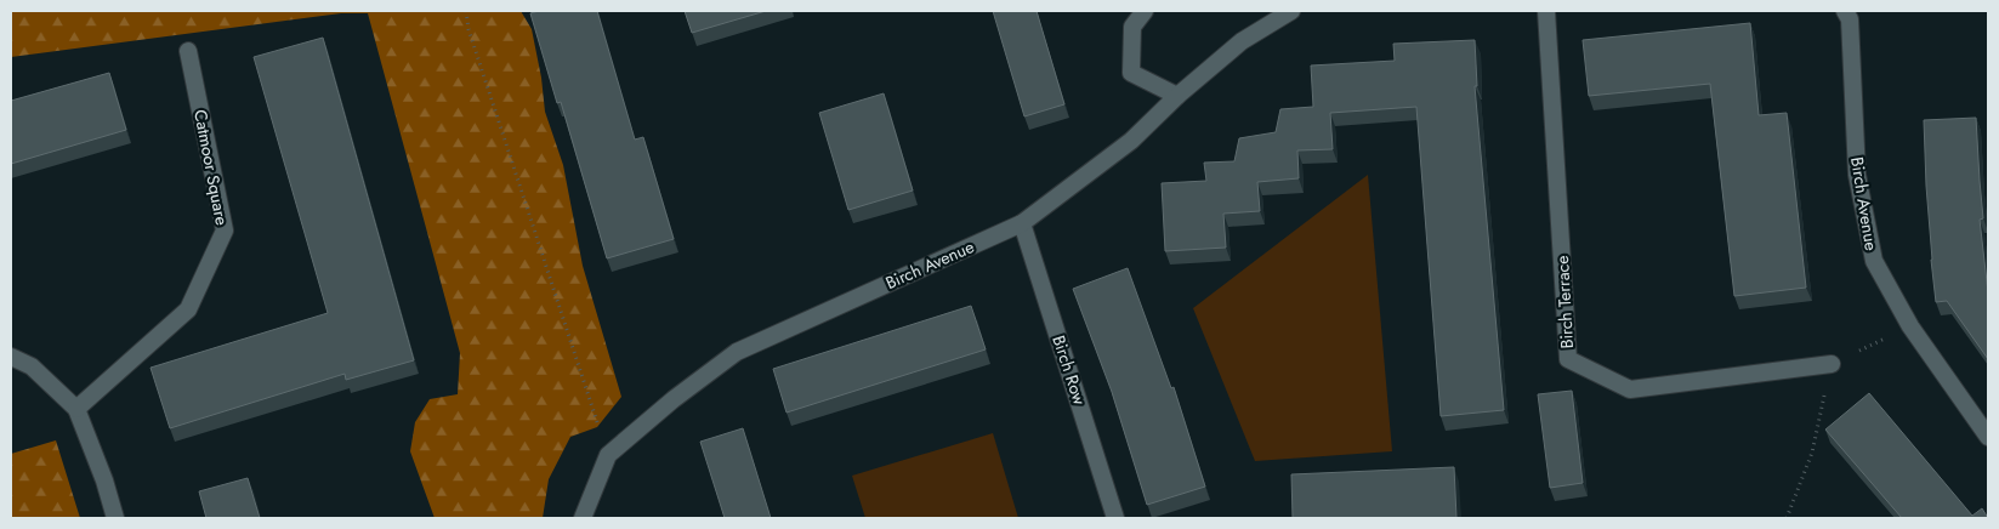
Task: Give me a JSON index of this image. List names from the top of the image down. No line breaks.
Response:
{"streets":{"street":["Catmoor Square","Birch Avenue","Birch Terrace","Birch Row"]},"crossings":[["Birch Avenue","Birch Row"]]}
